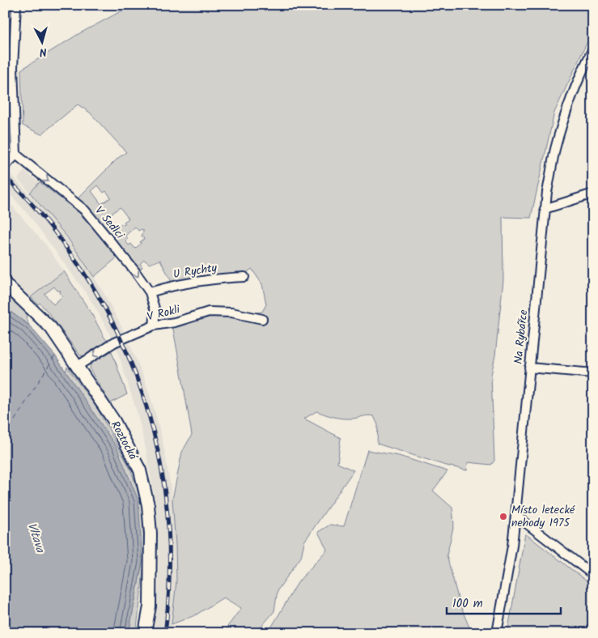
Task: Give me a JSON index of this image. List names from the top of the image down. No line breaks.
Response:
{"streets":{"main road":["Roztocká"],"street":["V Sedlci","U Rychty","V Rokli","Na Rybářce"]},"crossings":[["V Sedlci","U Rychty"],["V Sedlci","V Rokli"],["V Rokli","Roztocká"]],"one_way":["V Sedlci","V Rokli"],"water":["Vltava"],"places":["Místo letecké nehody 1975"],"scale_bar":"100 m","north":"bottom"}
